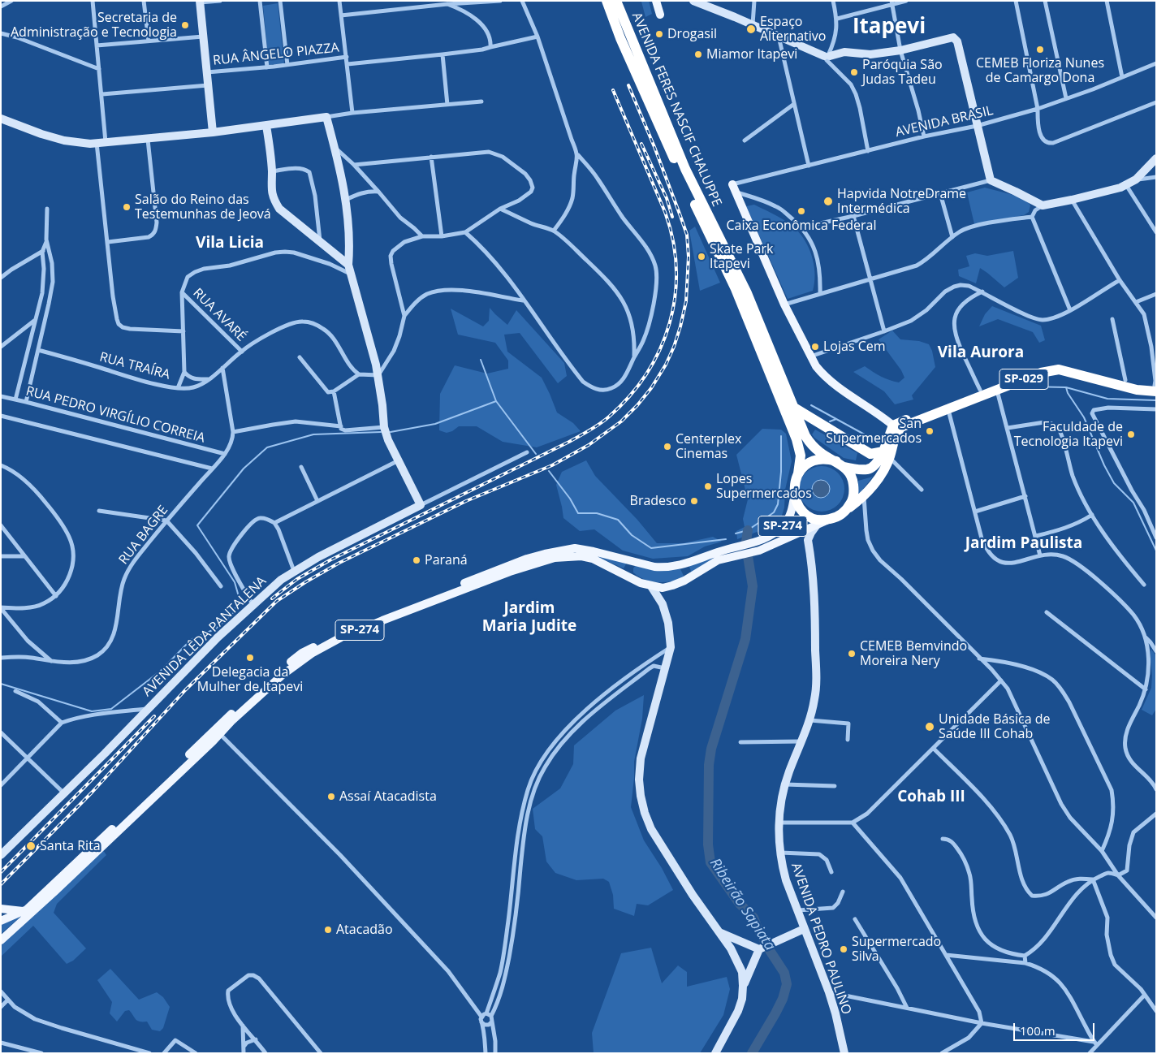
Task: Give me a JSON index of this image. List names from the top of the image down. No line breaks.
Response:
{"streets":{"highway":["AVENIDA FERES NASCIF CHALUPPE","SP-029"],"main road":["SP-274"],"street":["RUA ÂNGELO PIAZZA","AVENIDA BRASIL","RUA AVARÉ","RUA TRAÍRA","RUA PEDRO VIRGÍLIO CORREIA","RUA BAGRE","AVENIDA LÊDA PANTALENA","AVENIDA PEDRO PAULINO"]},"crossings":[["AVENIDA FERES NASCIF CHALUPPE","SP-274"],["AVENIDA FERES NASCIF CHALUPPE","AVENIDA PEDRO PAULINO"],["RUA AVARÉ","RUA TRAÍRA"],["RUA TRAÍRA","RUA BAGRE"],["RUA PEDRO VIRGÍLIO CORREIA","RUA BAGRE"],["SP-274","AVENIDA PEDRO PAULINO"]],"districts":["Itapevi","Vila Licia","Vila Aurora","Jardim Paulista","Jardim Maria Judite","Cohab III"],"water":["Ribeirão Sapiata"],"places":["Secretaria de Administração e Tecnologia","Espaço Alternativo","Drogasil","CEMEB Floriza Nunes de Camargo Dona","Miamor Itapevi","Paróquia São Judas Tadeu","Hapvida NotreDrame Intermédica","Salão do Reino das Testemunhas de Jeová","Caixa Econômica Federal","Skate Park Itapevi","Lojas Cem","San Supermercados","Faculdade de Tecnologia Itapevi","Centerplex Cinemas","Lopes Supermercados","Bradesco","Paraná","CEMEB Bemvindo Moreira Nery","Delegacia da Mulher de Itapevi","Unidade Básica de Saúde III Cohab","Assaí Atacadista","Santa Rita","Atacadão","Supermercado Silva"],"scale_bar":"100 m"}
